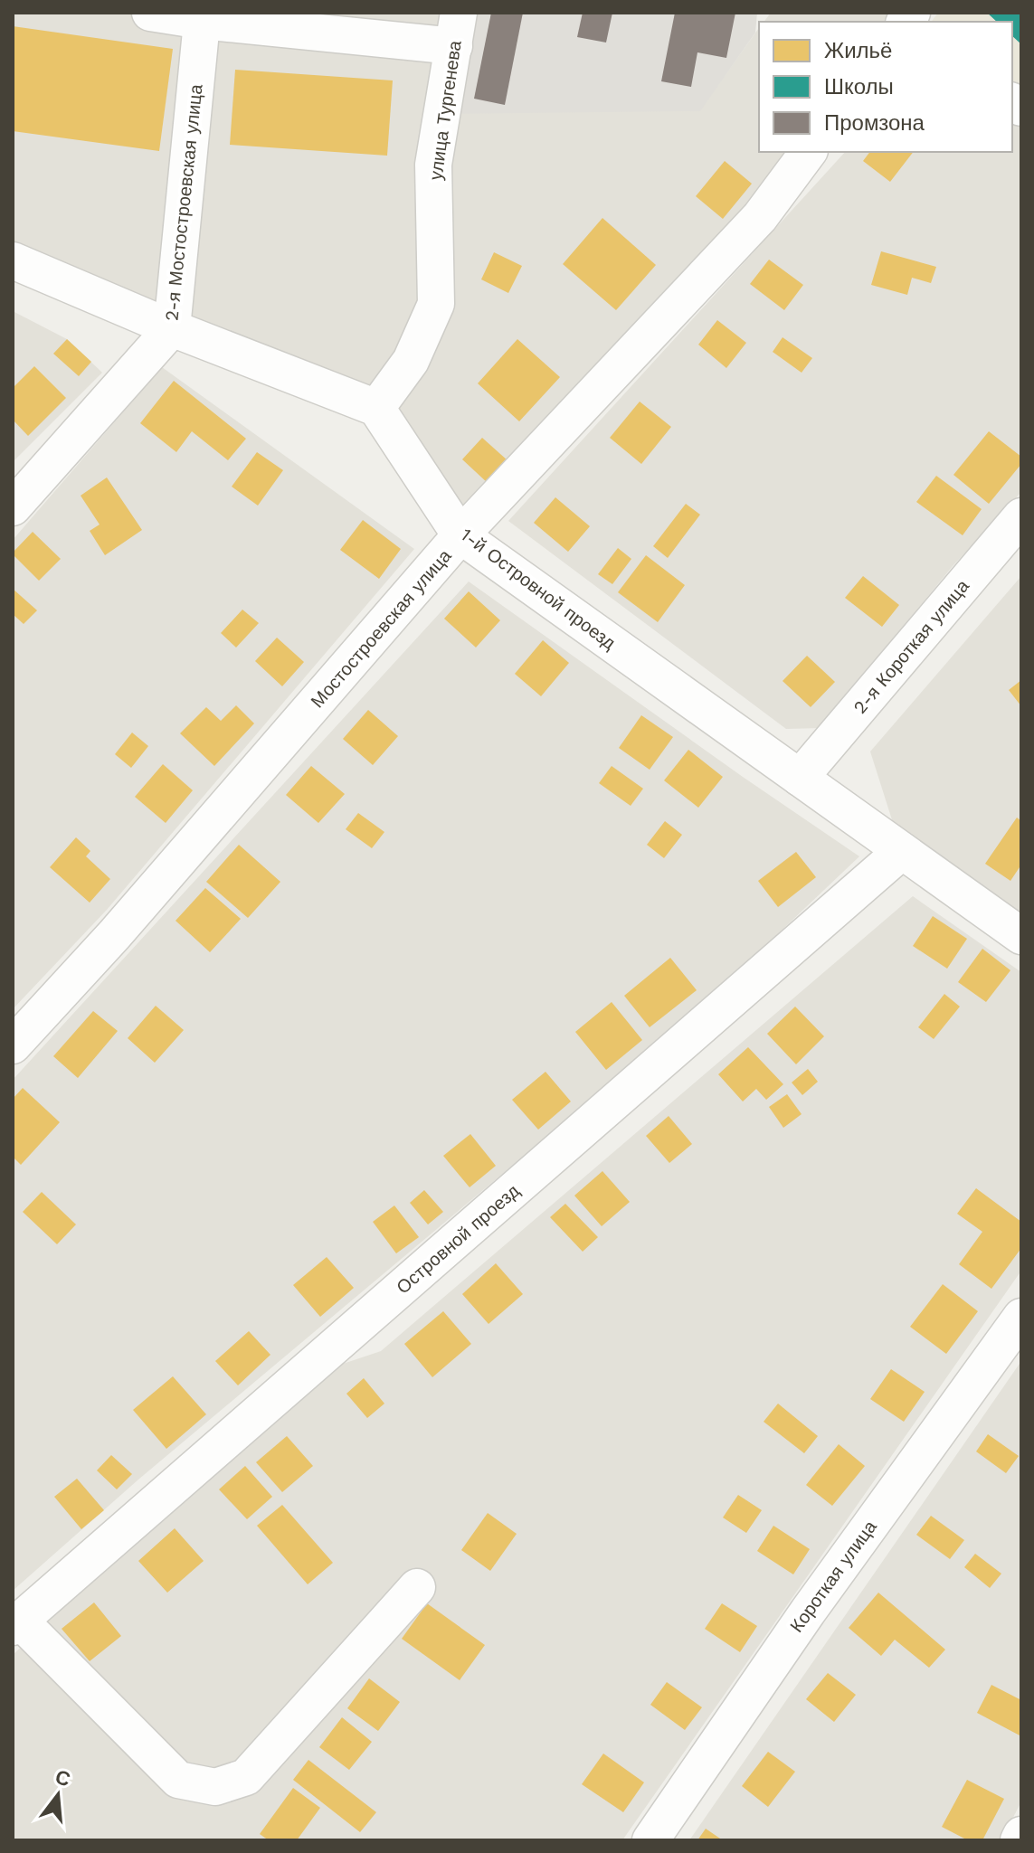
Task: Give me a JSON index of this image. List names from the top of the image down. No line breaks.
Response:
{"streets":{"street":["улица Тургенева","2-я Мостостроевская улица","1-й Островной проезд","Мостостроевская улица","2-я Короткая улица","Островной проезд","Короткая улица"]},"crossings":[["улица Тургенева","1-й Островной проезд"],["1-й Островной проезд","Мостостроевская улица"],["1-й Островной проезд","2-я Короткая улица"],["1-й Островной проезд","Островной проезд"]],"legend":["Жильё","Школы","Промзона"],"north":"top"}
